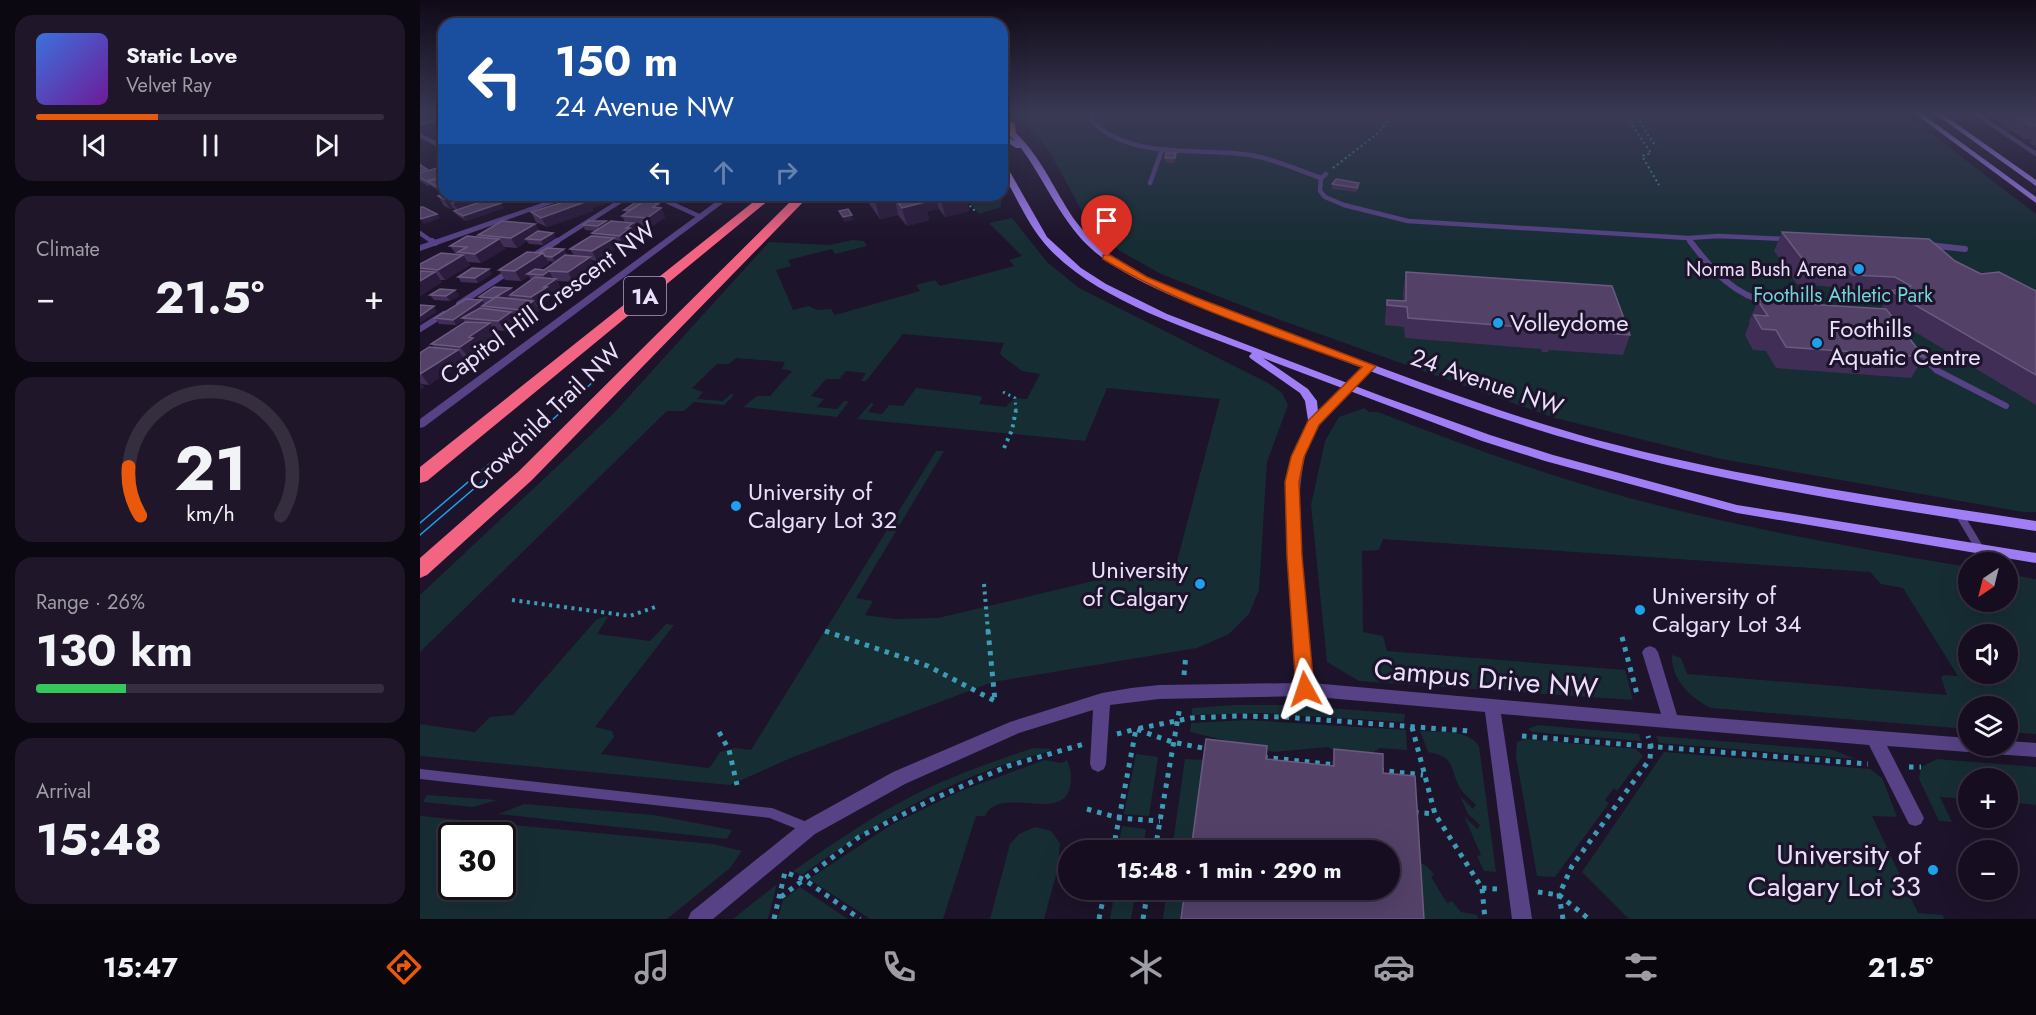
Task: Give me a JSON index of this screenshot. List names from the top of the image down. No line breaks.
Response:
{"streets":{"highway":["1A","Crowchild Trail NW"],"street":["Capitol Hill Crescent NW","24 Avenue NW","Campus Drive NW"]},"parks":["Foothills Athletic Park"],"places":["Norma Bush Arena","Volleydome","Foothills Aquatic Centre","University of Calgary Lot 32","University of Calgary","University of Calgary Lot 34","University of Calgary Lot 33"],"north":"bottom left","page":{"turn":["150 m","24 Avenue NW"],"song":["Static Love","Velvet Ray"],"tile":["Climate",["Range · 26%","130 km"],["Arrival","15:48"]],"heat":["−","21.5°","+"],"map_buttons":["+","−"],"limit":"30","trip":"15:48 · 1 min · 290 m","tabs":["15:47","21.5°"],"gauge":["21","km/h"]}}
